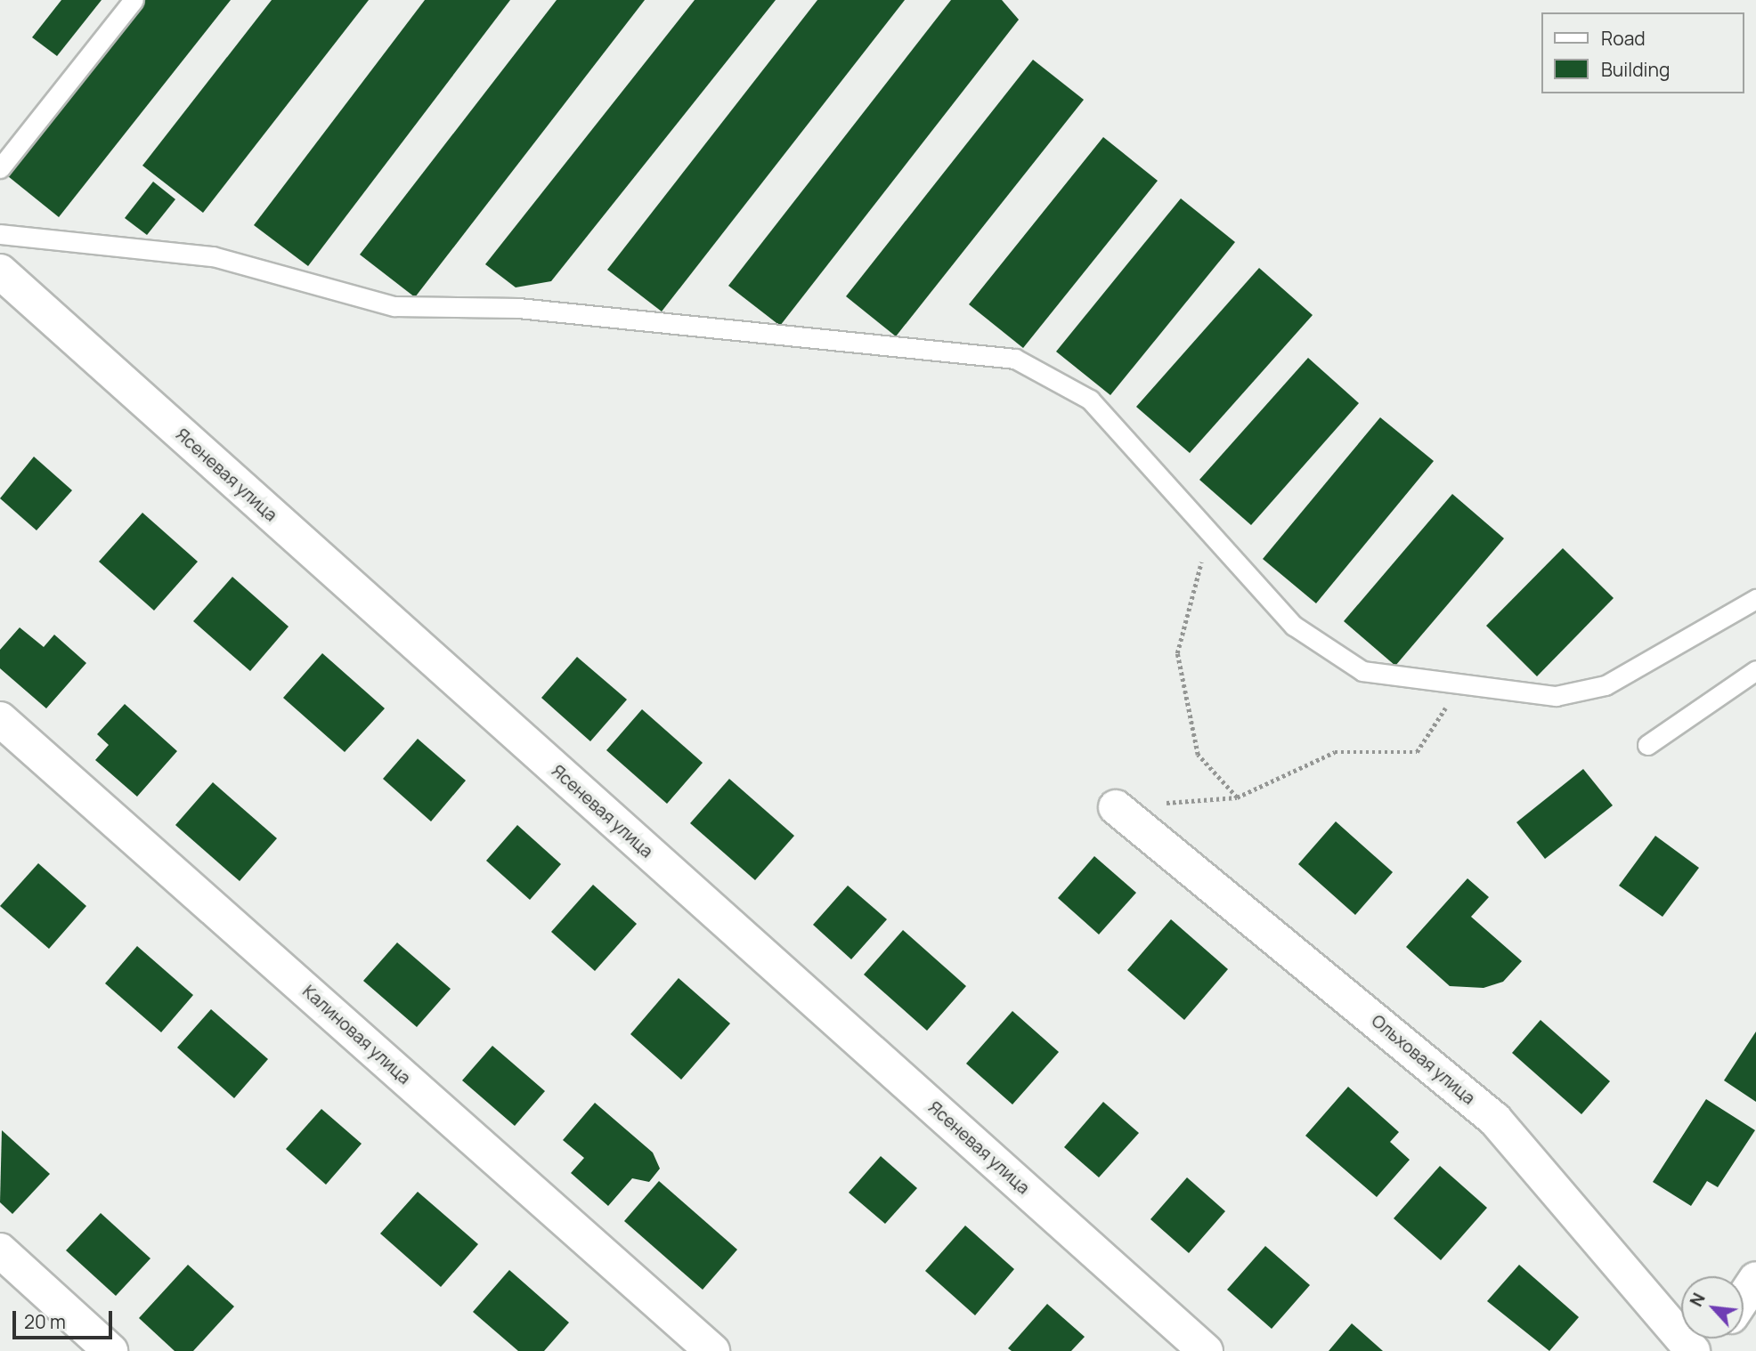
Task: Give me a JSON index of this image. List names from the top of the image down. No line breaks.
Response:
{"streets":{"street":["Ясеневая улица","Калиновая улица","Ольховая улица"]},"legend":["Road","Building"],"scale_bar":"20 m","north":"top left"}
